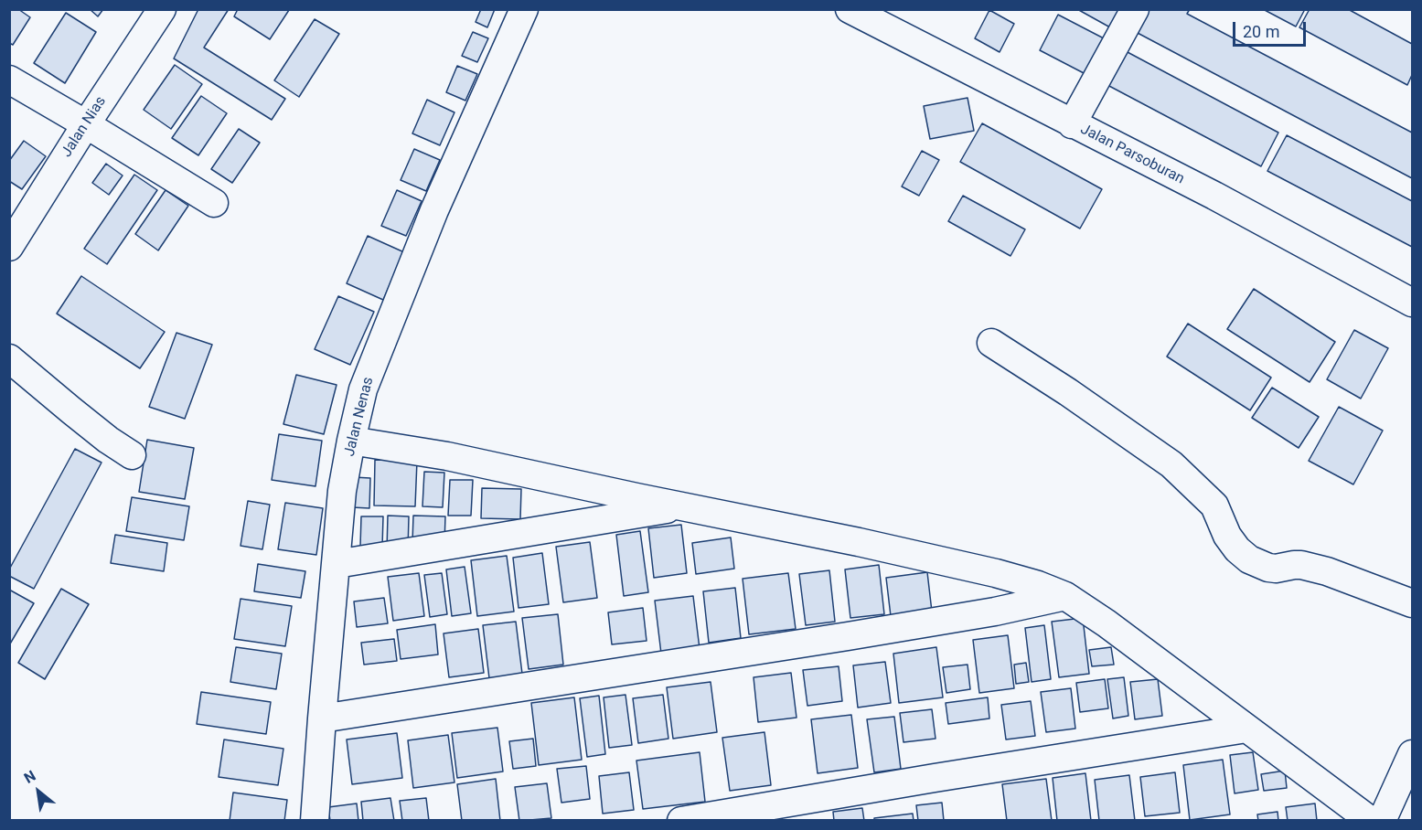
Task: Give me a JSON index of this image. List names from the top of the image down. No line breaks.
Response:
{"streets":{"street":["Jalan Nias","Jalan Parsoburan","Jalan Nenas"]},"scale_bar":"20 m","north":"top left"}
